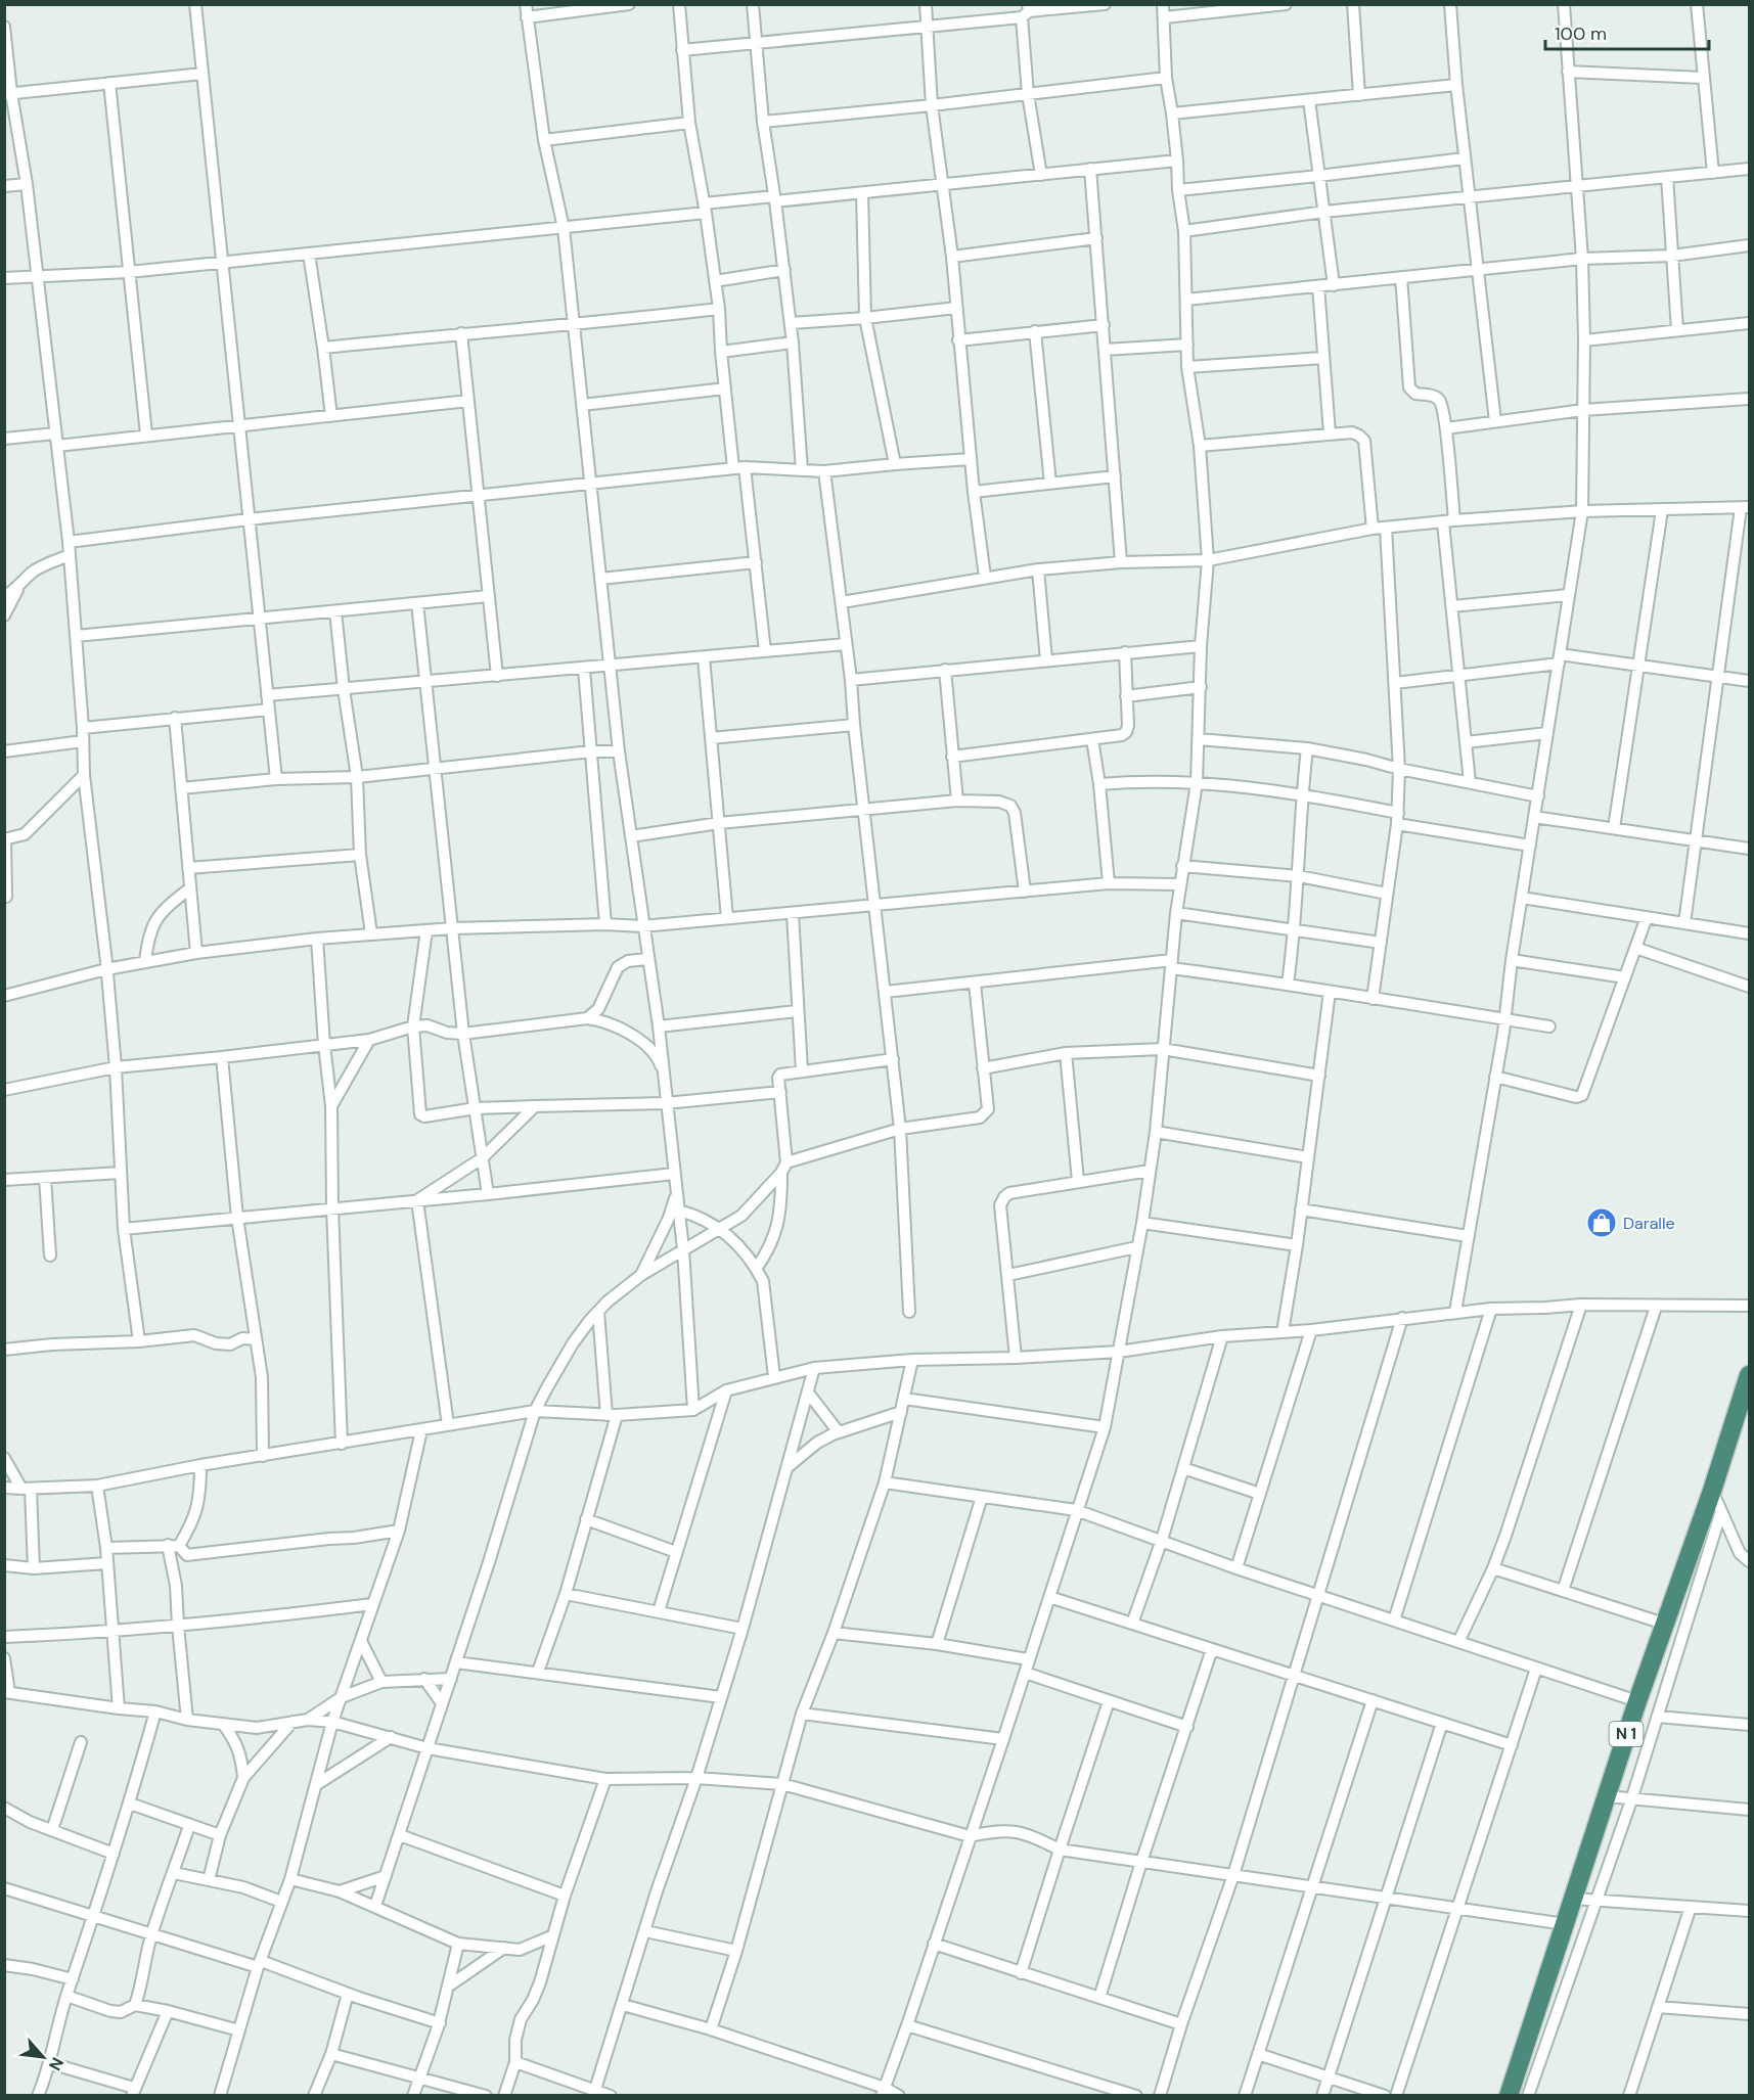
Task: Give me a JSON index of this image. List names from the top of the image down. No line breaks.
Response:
{"streets":{"highway":["N 1"]},"places":{"shop":["Daralle"]},"scale_bar":"100 m","north":"bottom right"}
